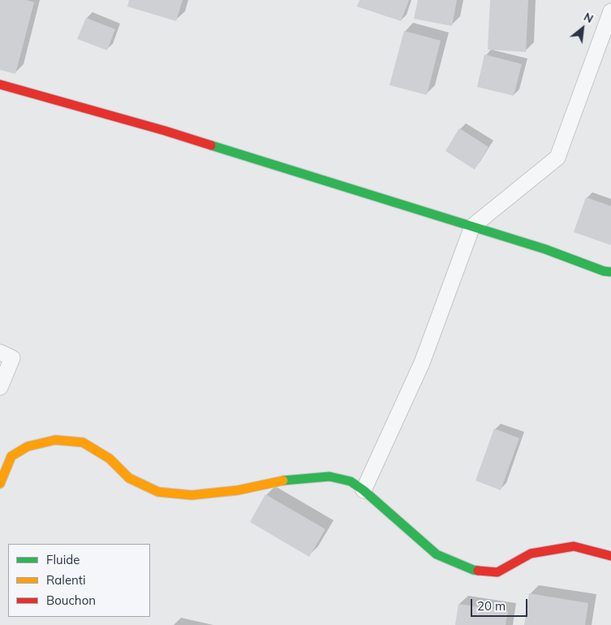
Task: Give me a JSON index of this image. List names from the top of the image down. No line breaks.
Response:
{"legend":["Fluide","Ralenti","Bouchon"],"scale_bar":"20 m","north":"top right"}
